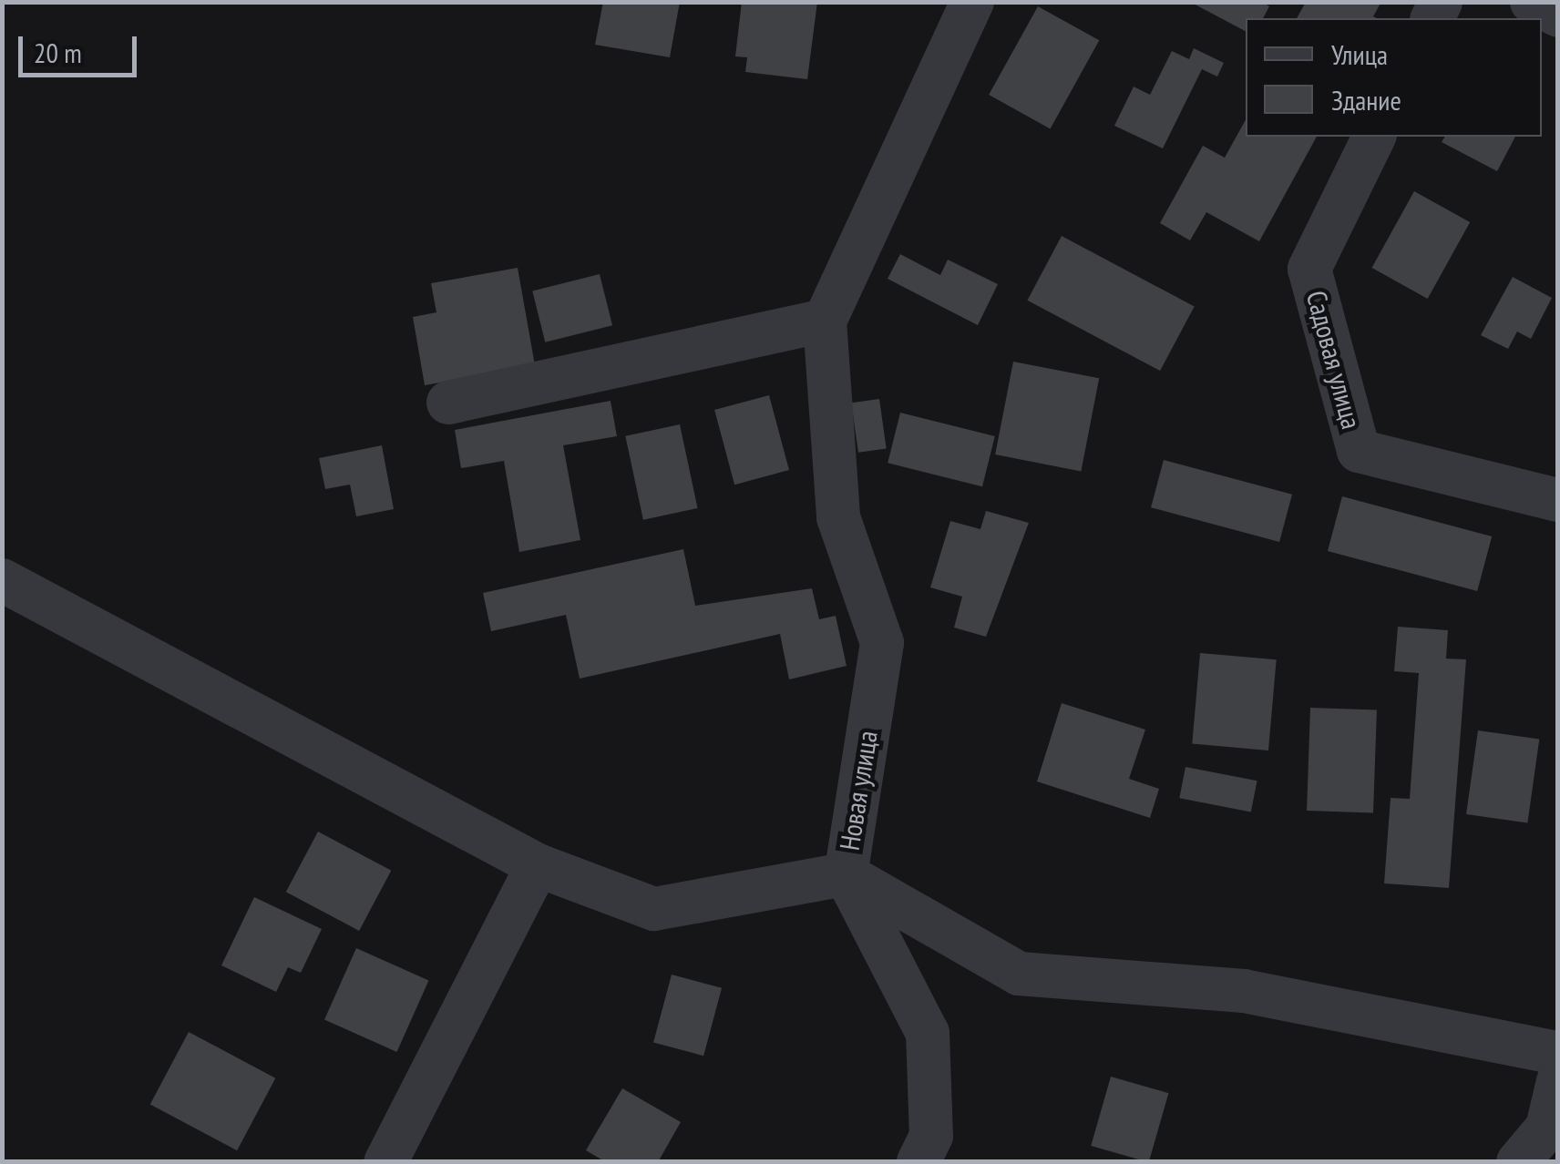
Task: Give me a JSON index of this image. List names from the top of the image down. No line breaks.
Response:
{"streets":{"street":["Садовая улица","Новая улица"]},"legend":["Улица","Здание"],"scale_bar":"20 m"}
